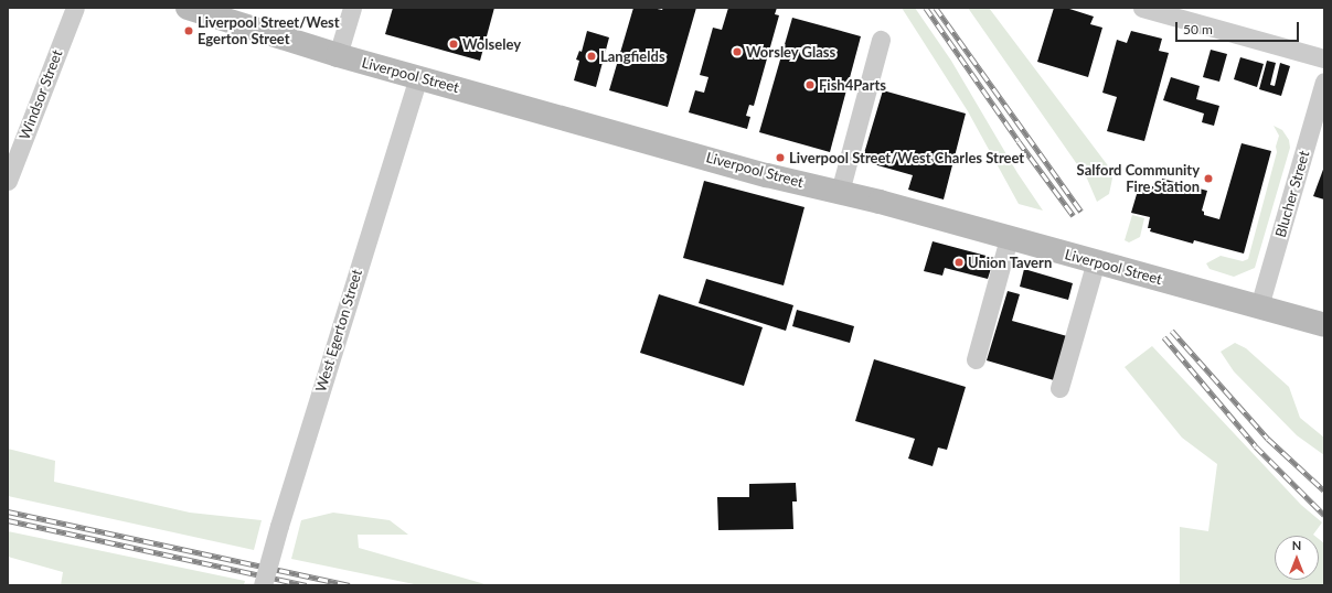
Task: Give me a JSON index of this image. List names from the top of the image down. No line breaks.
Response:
{"streets":{"street":["Liverpool Street","Windsor Street","Blucher Street","West Egerton Street"]},"crossings":[["Liverpool Street","Blucher Street"],["Liverpool Street","West Egerton Street"]],"places":["Liverpool Street/West Egerton Street","Wolseley","Worsley Glass","Langfields","Fish4Parts","Liverpool Street/West Charles Street","Salford Community Fire Station","Union Tavern"],"scale_bar":"50 m","north":"top"}
